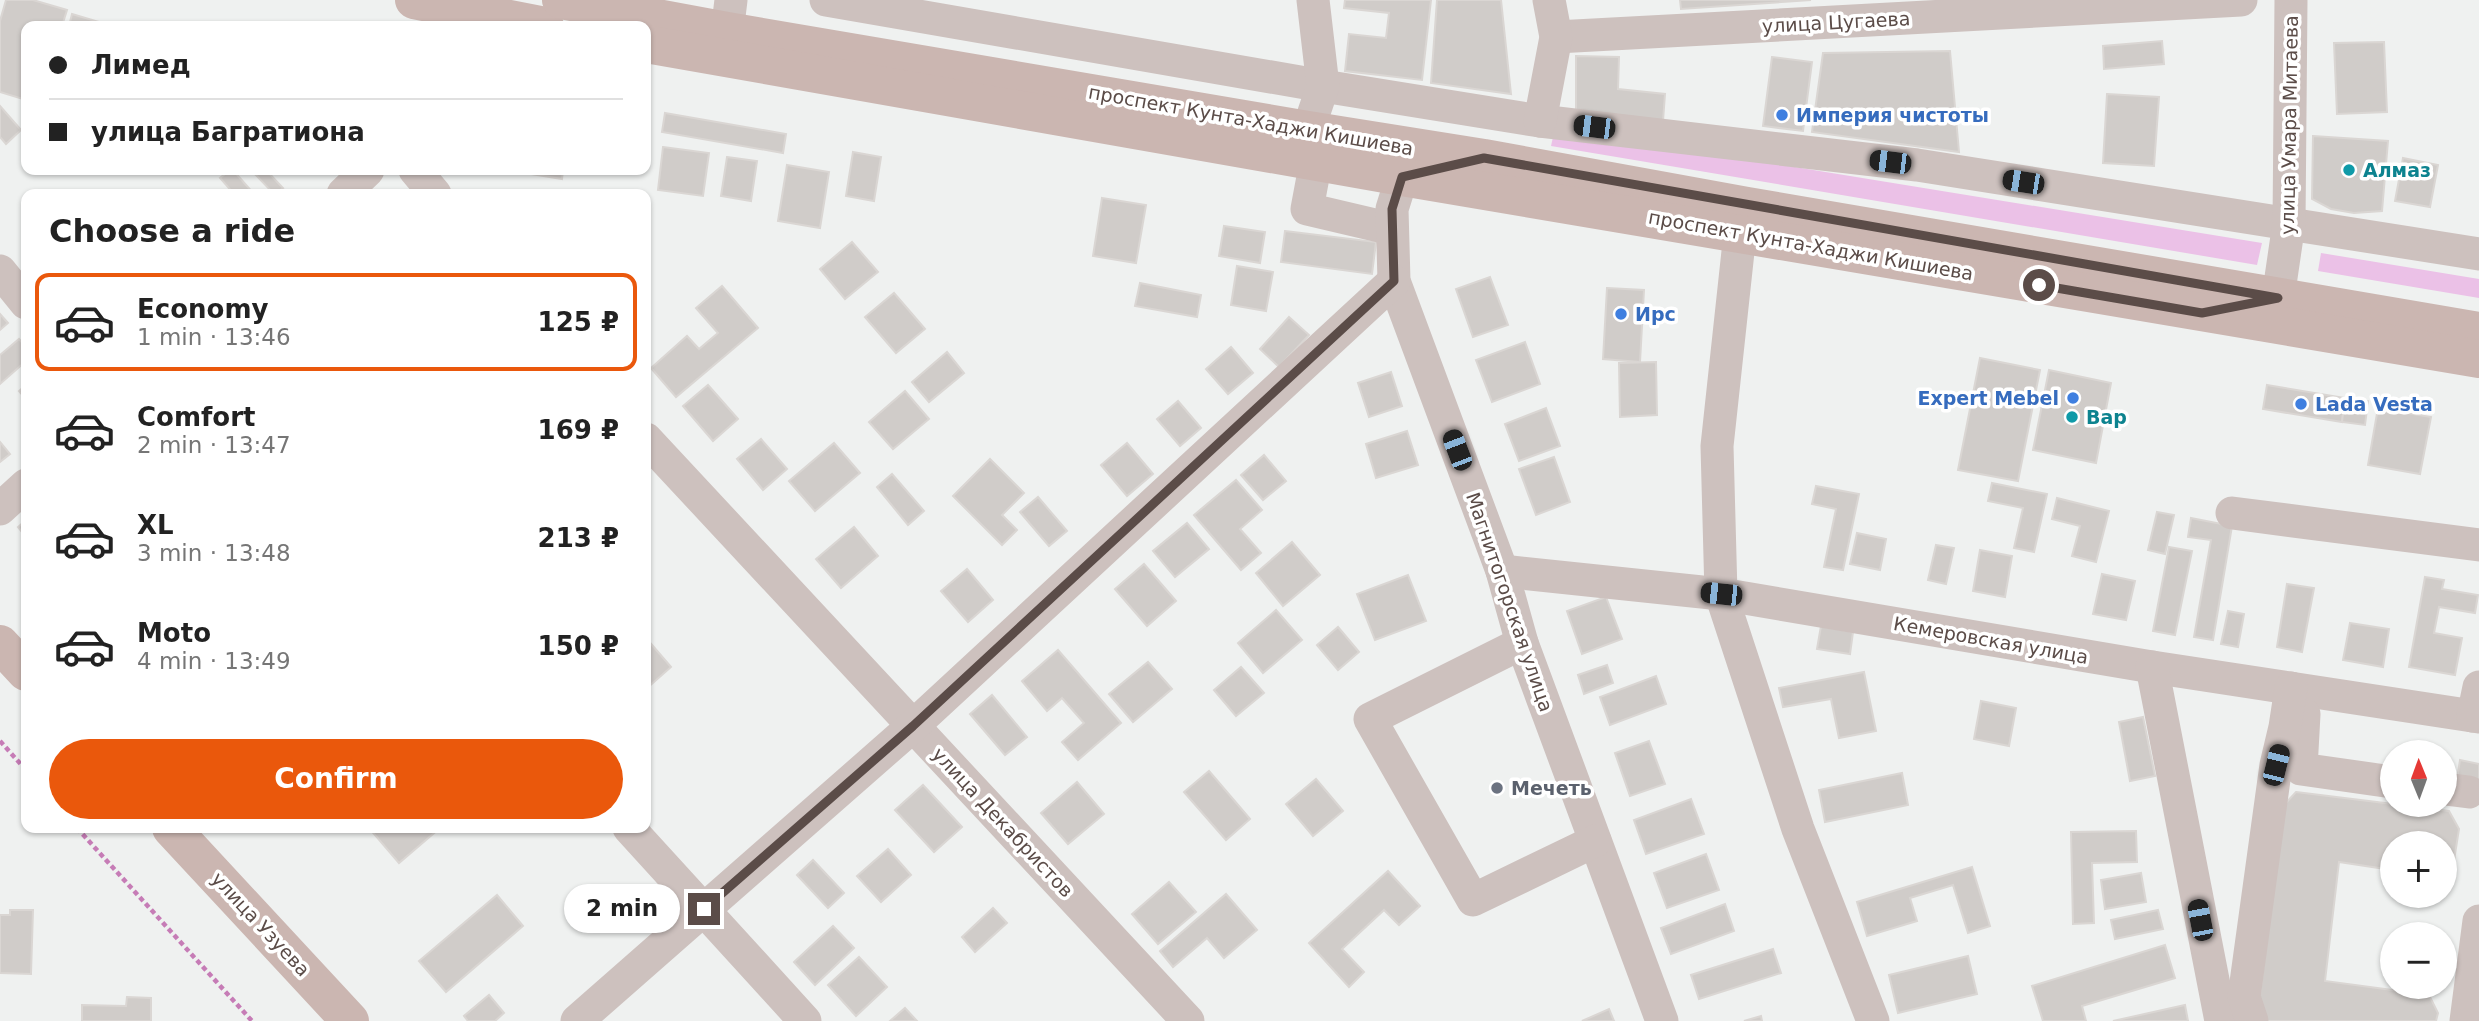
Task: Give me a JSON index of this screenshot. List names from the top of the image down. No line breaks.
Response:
{"streets":{"main road":["проспект Кунта-Хаджи Кишиева","улица Узуева"],"street":["улица Цугаева","улица Умара Митаева","Магнитогорская улица","Кемеровская улица","улица Декабристов"]},"crossings":[["проспект Кунта-Хаджи Кишиева","улица Умара Митаева"],["проспект Кунта-Хаджи Кишиева","Магнитогорская улица"],["Магнитогорская улица","Кемеровская улица"]],"places":["Империя чистоты","Алмаз","Ирс","Expert Mebel","Lada Vesta","Вар","Мечеть"],"north":"top","page":{"banner":["Лимед","улица Багратиона"],"heading":"Choose a ride","list":[{"name":"Economy","note":"1 min · 13:46","value":"125 ₽"},{"name":"Comfort","note":"2 min · 13:47","value":"169 ₽"},{"name":"XL","note":"3 min · 13:48","value":"213 ₽"},{"name":"Moto","note":"4 min · 13:49","value":"150 ₽"}],"buttons":"Confirm","map_buttons":["+","−"],"bubble":"2 min"}}
